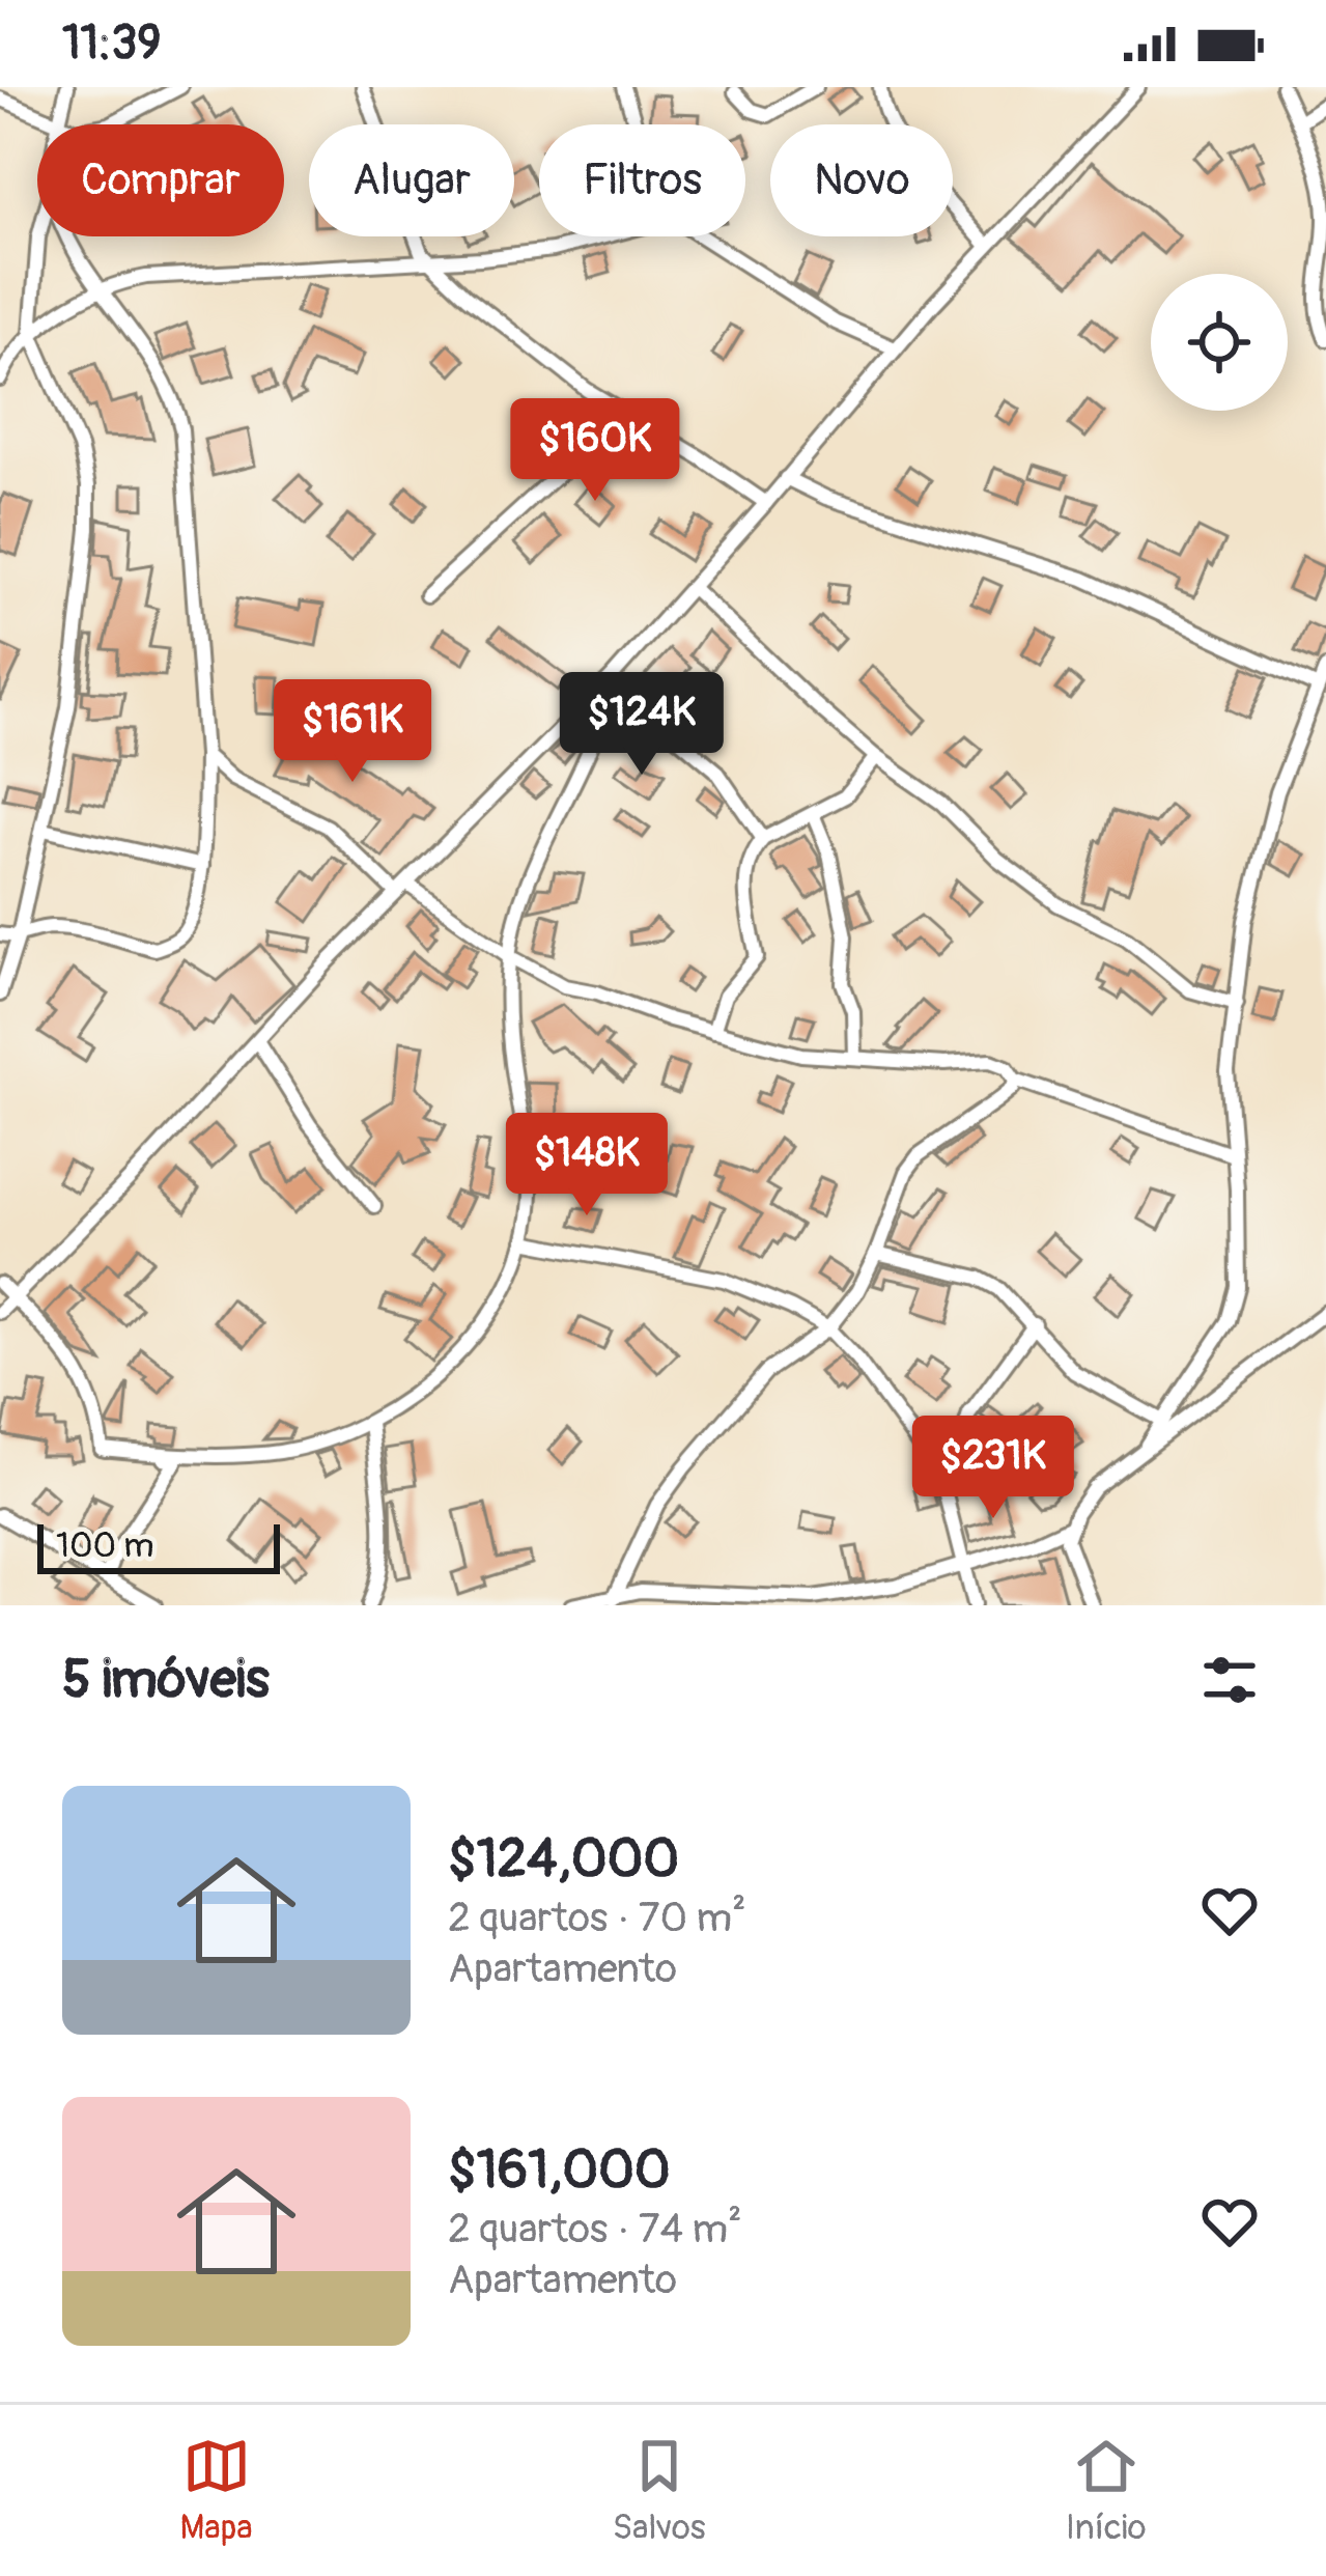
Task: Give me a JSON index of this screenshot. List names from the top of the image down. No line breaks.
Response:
{"scale_bar":"100 m","page":{"status":"11:39","chip":["Comprar","Alugar","Filtros","Novo"],"price":["$160K","$124K","$161K","$148K","$231K"],"scale":"100 m","heading":"5 imóveis","list":[{"name":"$124,000","note":"2 quartos · 70 m² · Apartamento"},{"name":"$161,000","note":"2 quartos · 74 m² · Apartamento"}],"tabs":["Mapa","Salvos","Início"]}}
